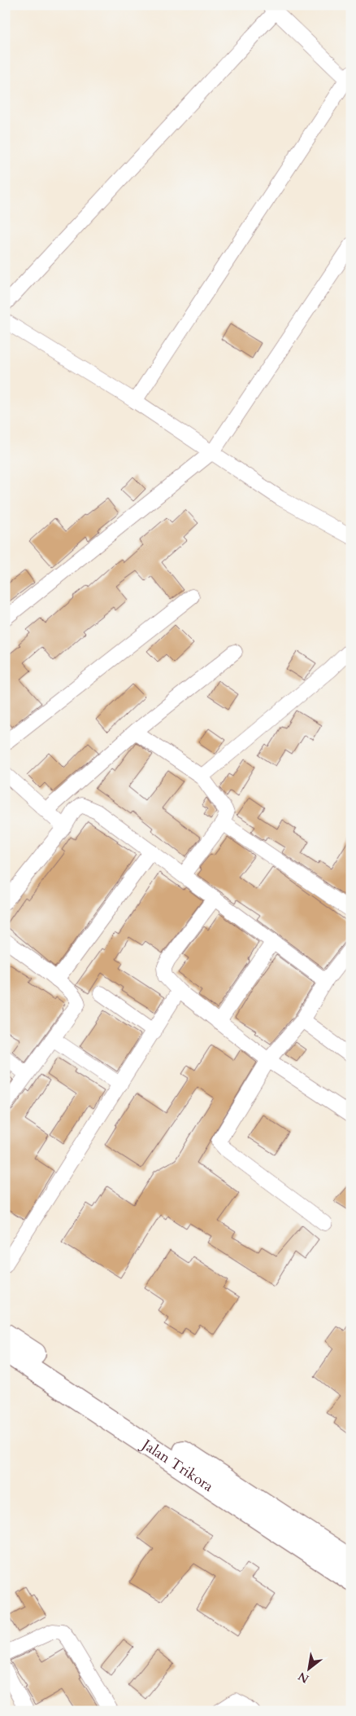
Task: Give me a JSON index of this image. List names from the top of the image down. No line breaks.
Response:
{"streets":{"main road":["Jalan Trikora"]},"north":"bottom left"}
